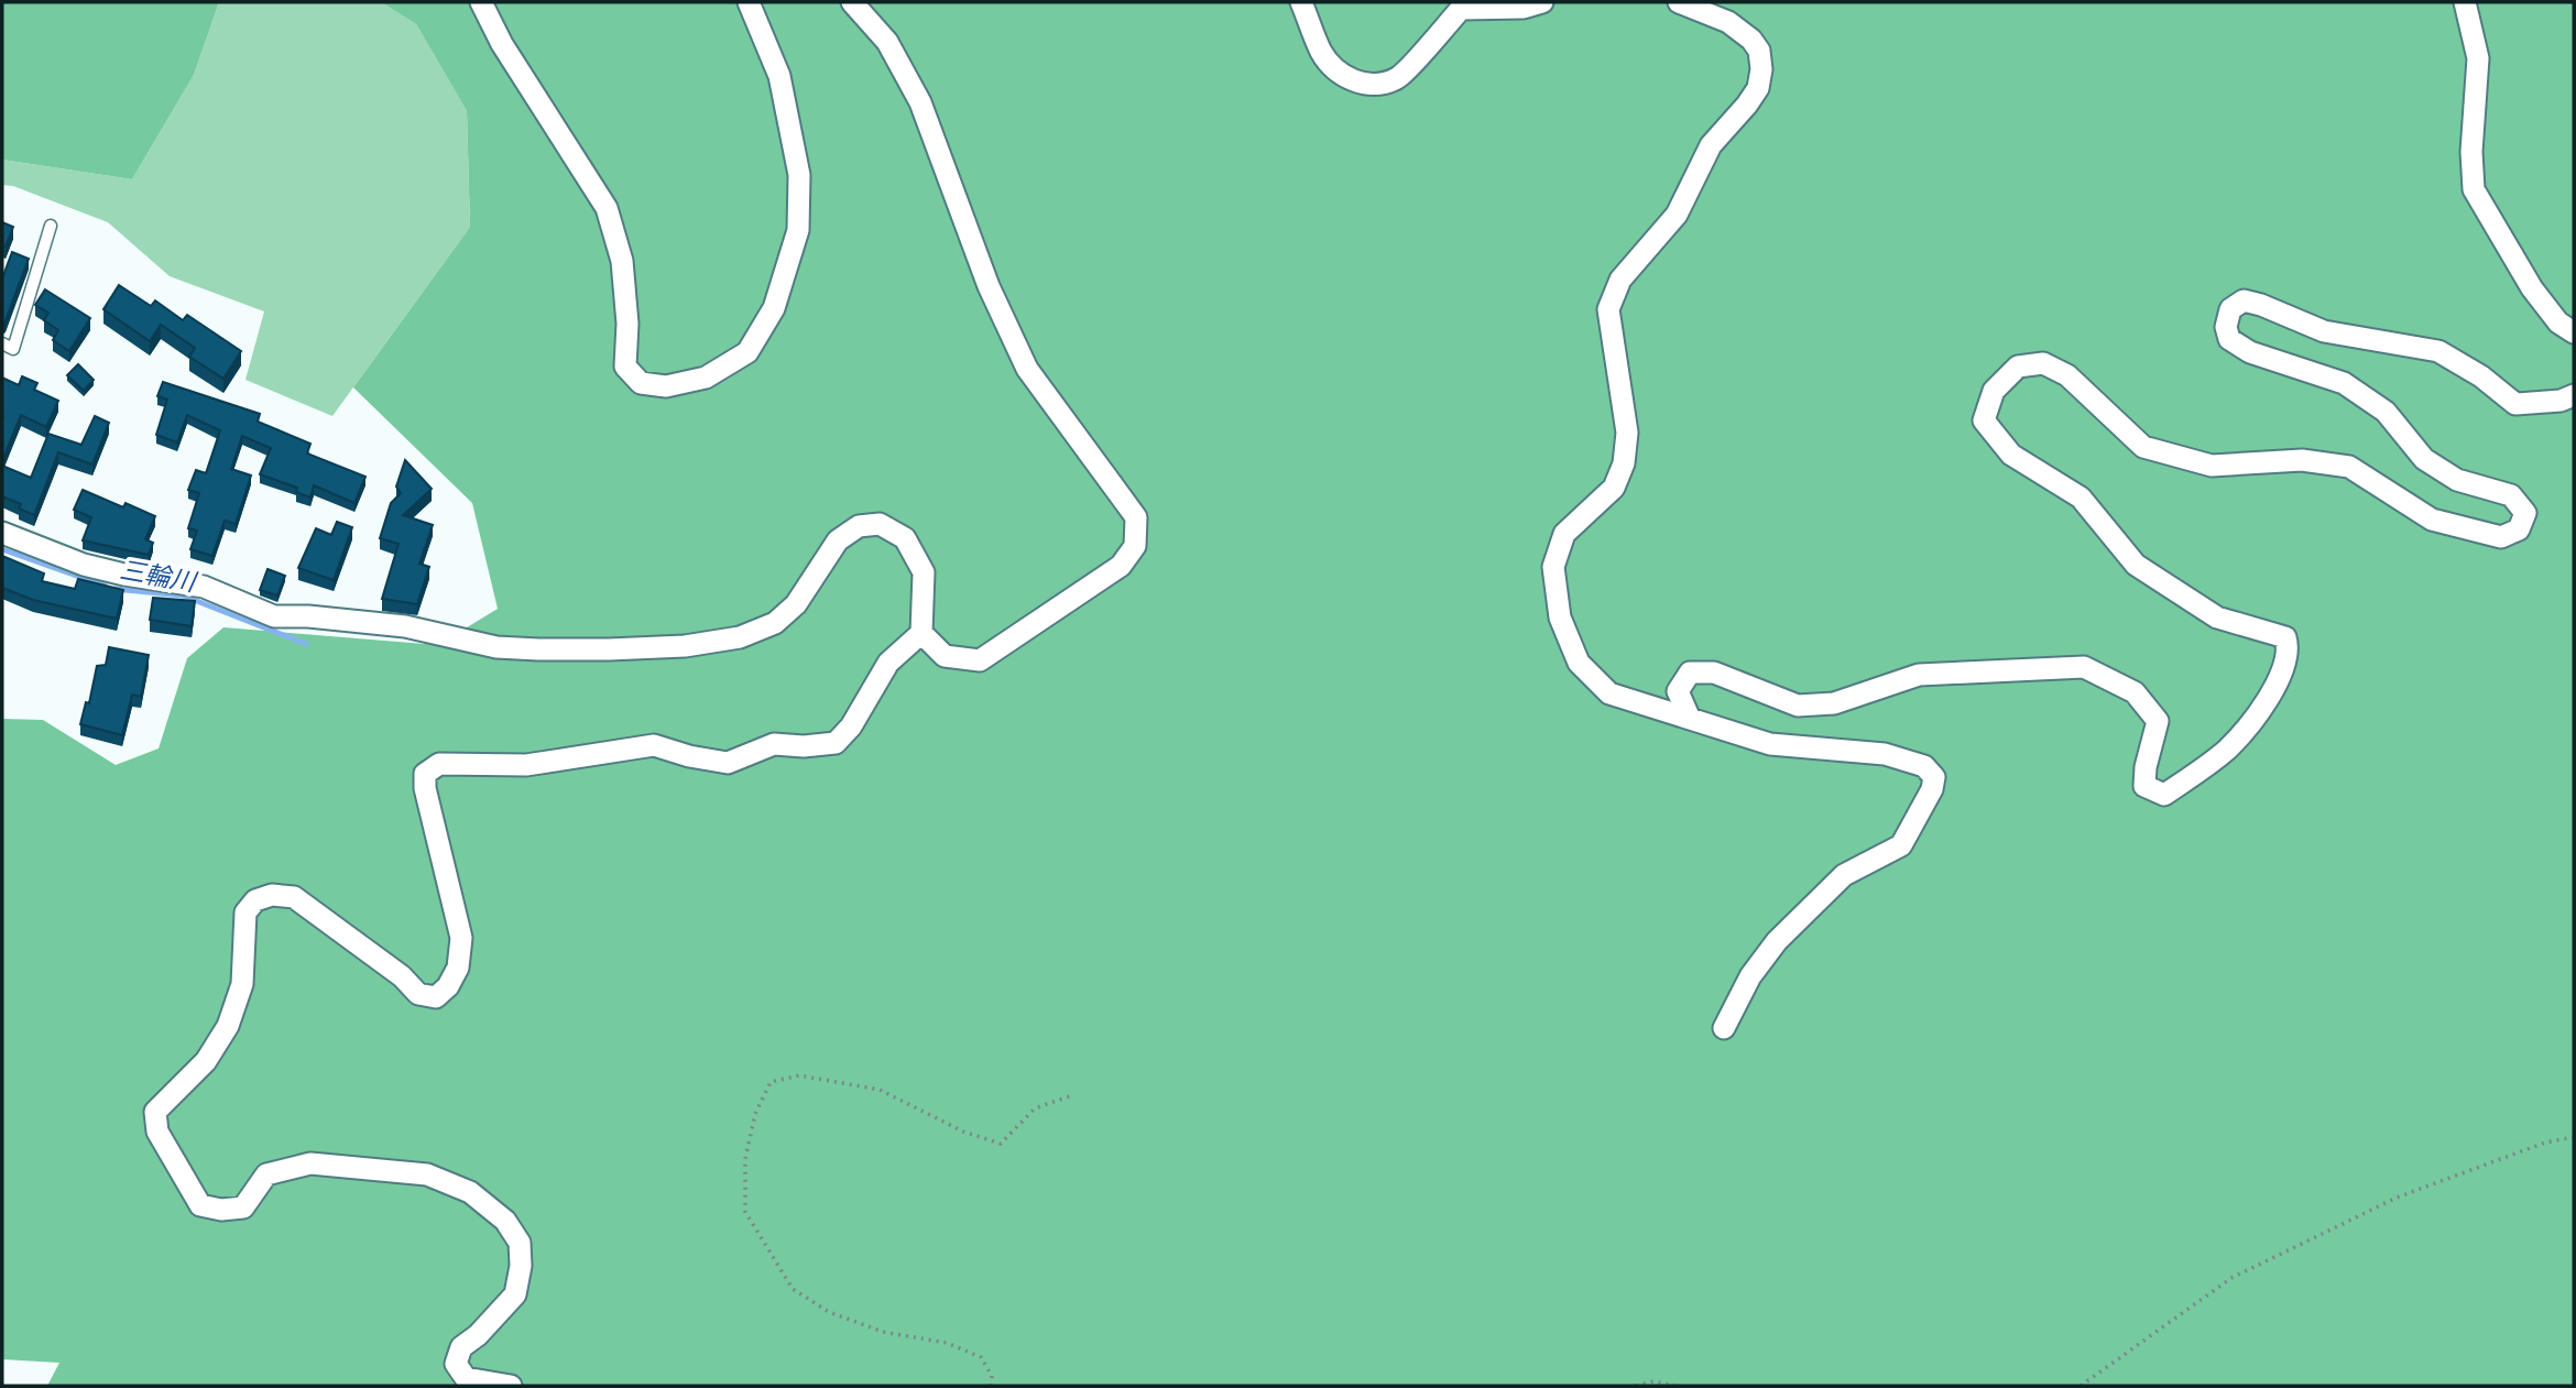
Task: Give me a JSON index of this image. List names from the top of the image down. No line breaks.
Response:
{"water":["三輪川"]}
